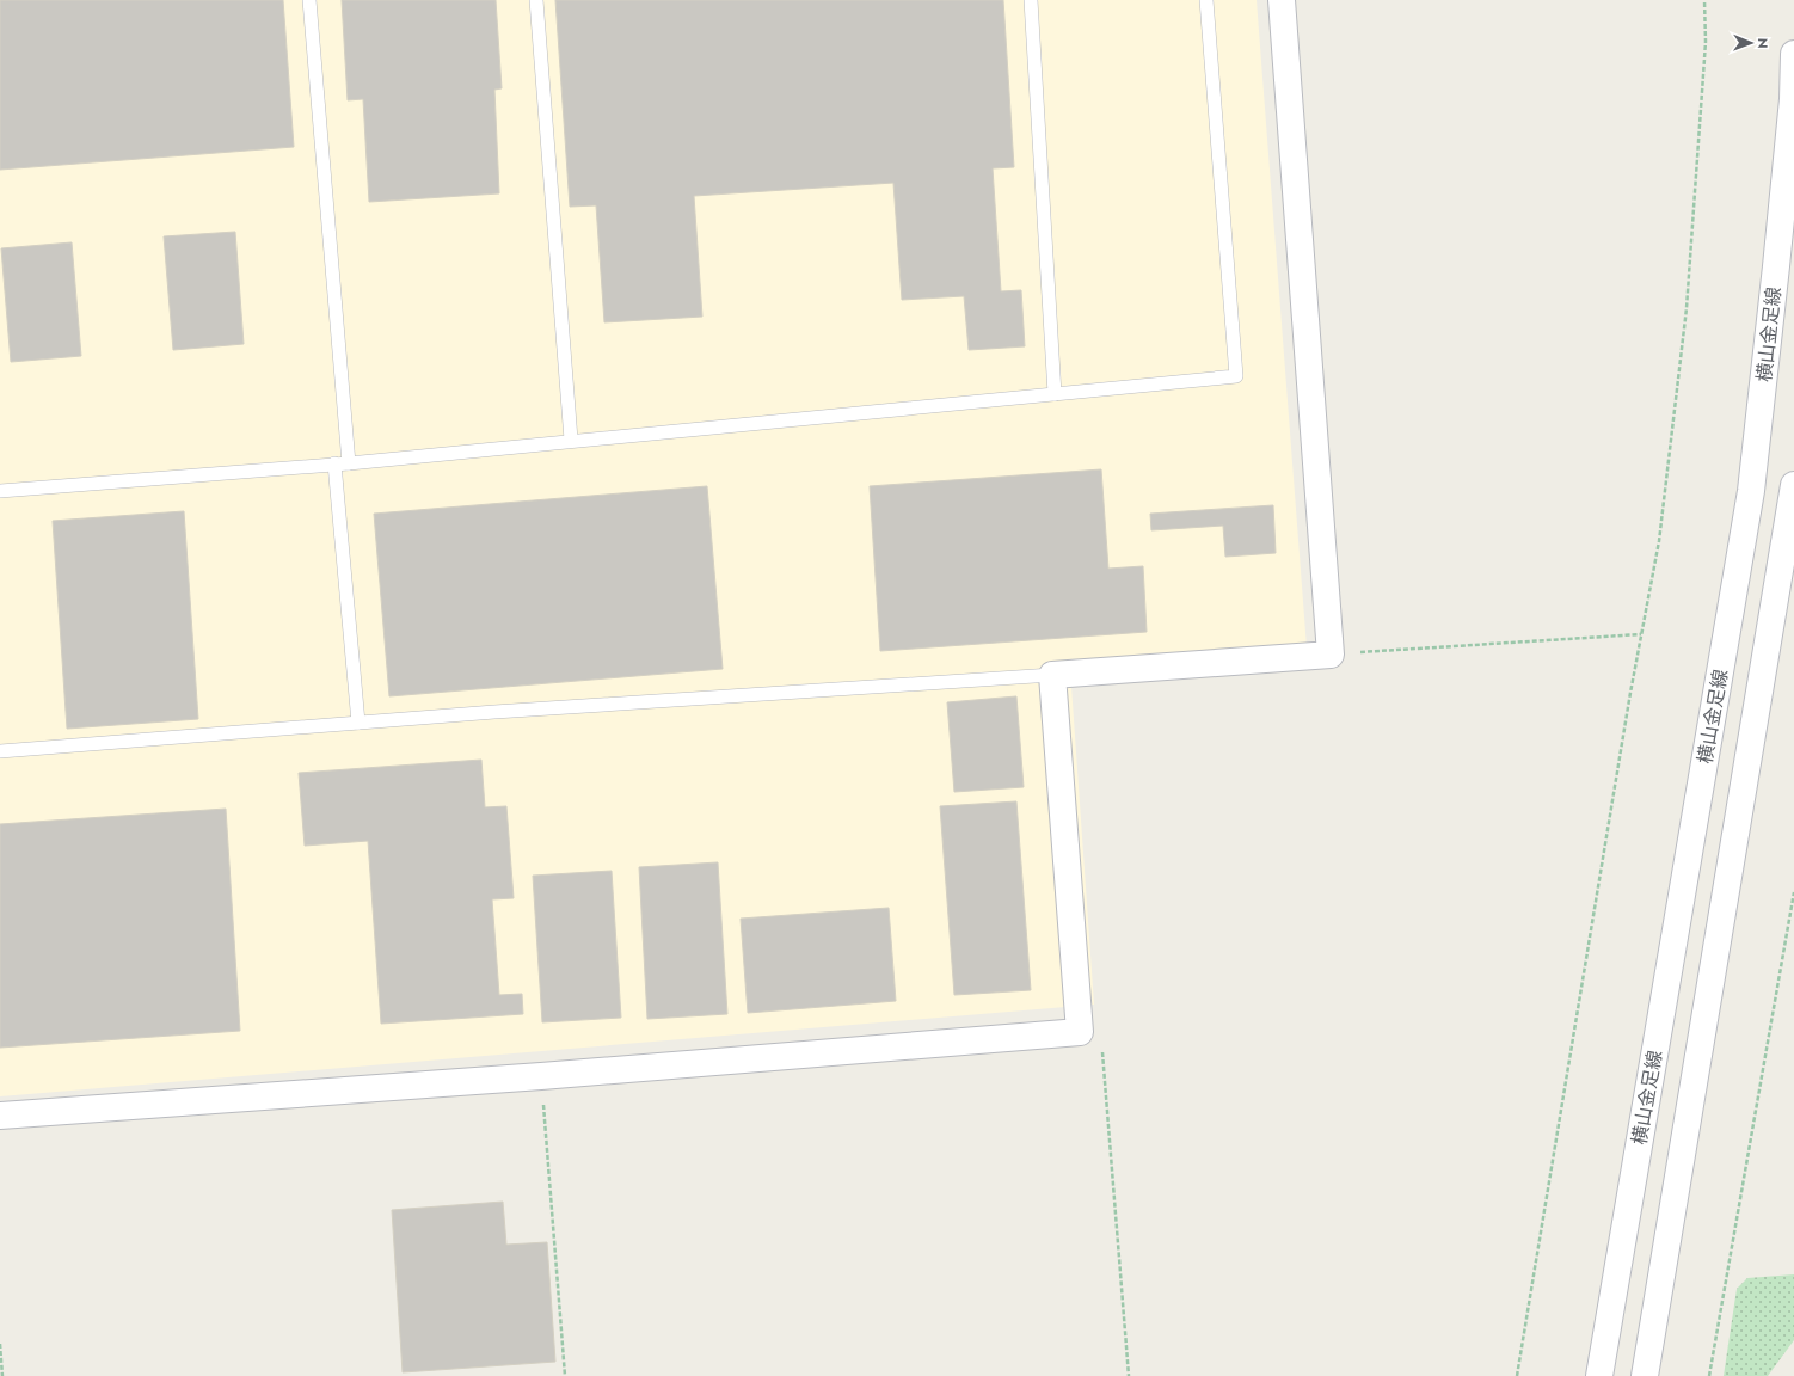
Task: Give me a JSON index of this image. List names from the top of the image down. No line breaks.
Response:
{"streets":{"street":["横山金足線"]},"north":"right"}
